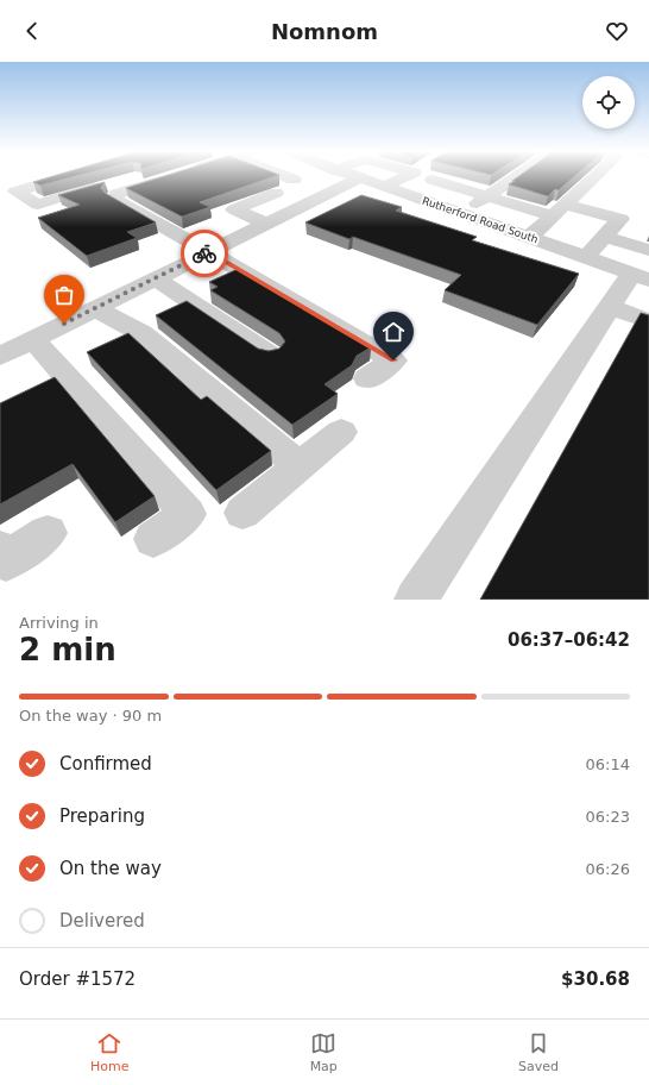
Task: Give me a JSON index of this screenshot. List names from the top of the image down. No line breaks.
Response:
{"streets":{"street":["Rutherford Road South"]},"page":{"header":"Nomnom","heading":["2 min","Arriving in","06:37–06:42"],"panel":["Order #1572","$30.68"],"bar":"On the way · 90 m","list":[["Confirmed","06:14"],["Preparing","06:23"],["On the way","06:26"],"Delivered"],"tabs":["Home","Map","Saved"]}}
